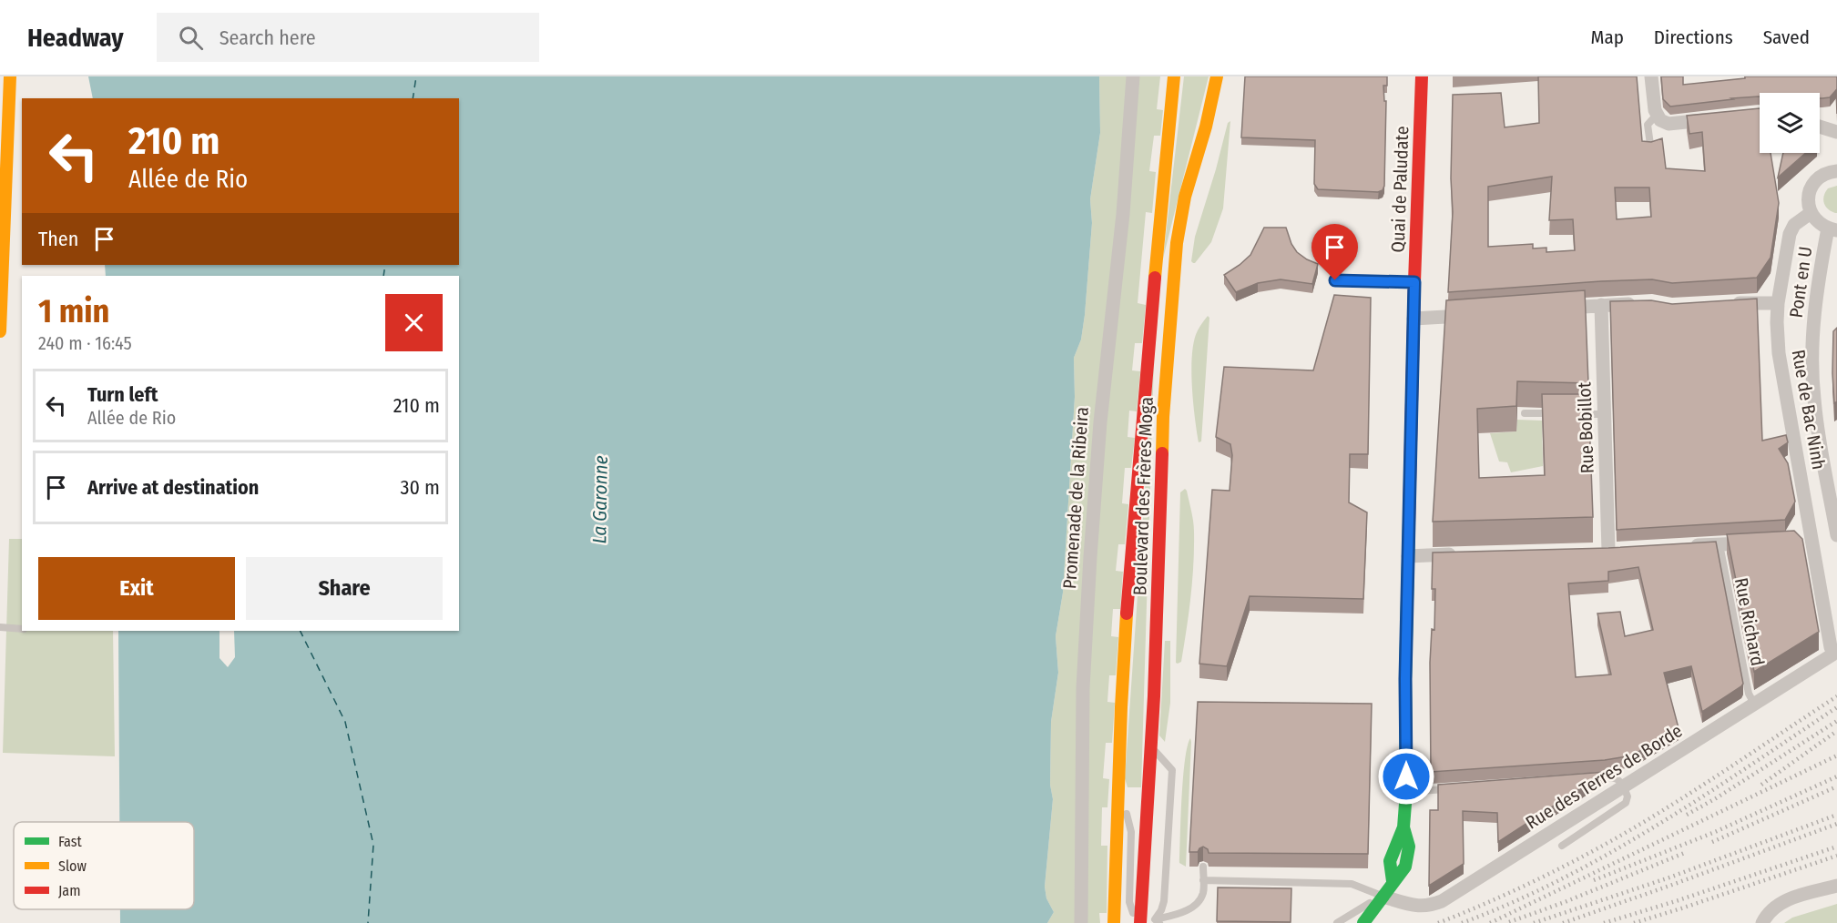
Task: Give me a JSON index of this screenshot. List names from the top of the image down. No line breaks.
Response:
{"streets":{"main road":["Quai de Paludate","Boulevard des Frères Moga"],"street":["Pont en U","Rue de Bac Ninh","Rue Bobillot","Promenade de la Ribeira","Rue des Terres de Borde"],"lane":["Rue Richard"]},"crossings":[["Quai de Paludate","Rue des Terres de Borde"],["Rue de Bac Ninh","Rue des Terres de Borde"],["Rue Richard","Rue des Terres de Borde"]],"water":["La Garonne"],"legend":["Fast","Slow","Jam"],"page":{"header":"Headway","search":"Search here","nav":["Map","Directions","Saved"],"turn":["210 m","Allée de Rio"],"then":"Then","heading":["1 min","240 m · 16:45"],"list":[{"name":"Turn left","note":"Allée de Rio","value":"210 m"},{"name":"Arrive at destination","value":"30 m"}],"buttons":["Exit","Share"]}}
